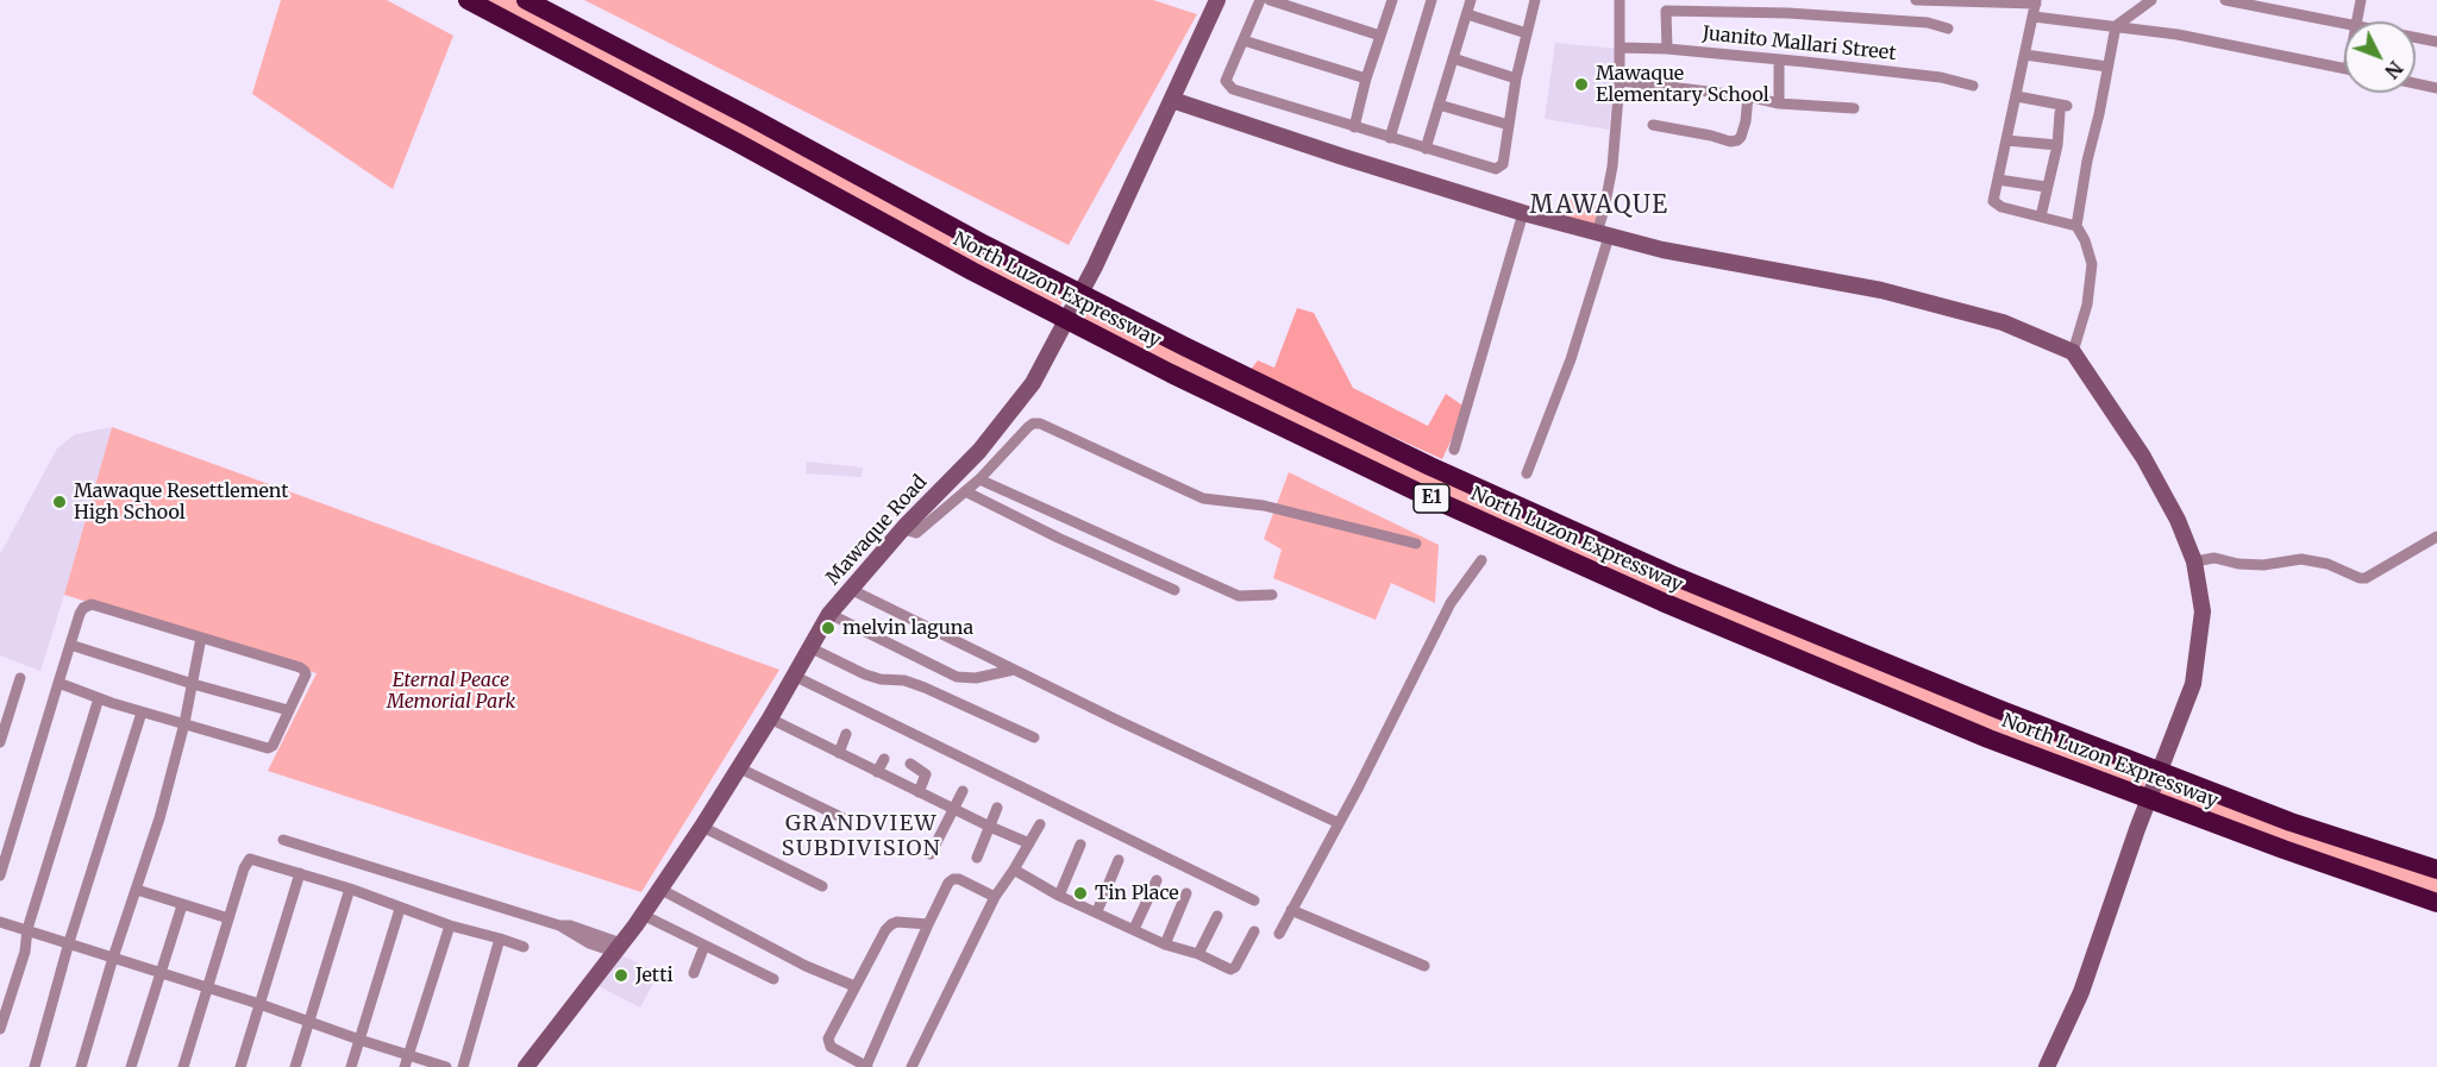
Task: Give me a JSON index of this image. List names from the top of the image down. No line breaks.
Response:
{"streets":{"highway":["North Luzon Expressway","E1"],"street":["Juanito Mallari Street","Mawaque Road"]},"districts":["MAWAQUE","GRANDVIEW SUBDIVISION"],"parks":["Eternal Peace Memorial Park"],"places":["Mawaque Elementary School","Mawaque Resettlement High School","melvin laguna","Tin Place","Jetti"],"north":"bottom right"}
